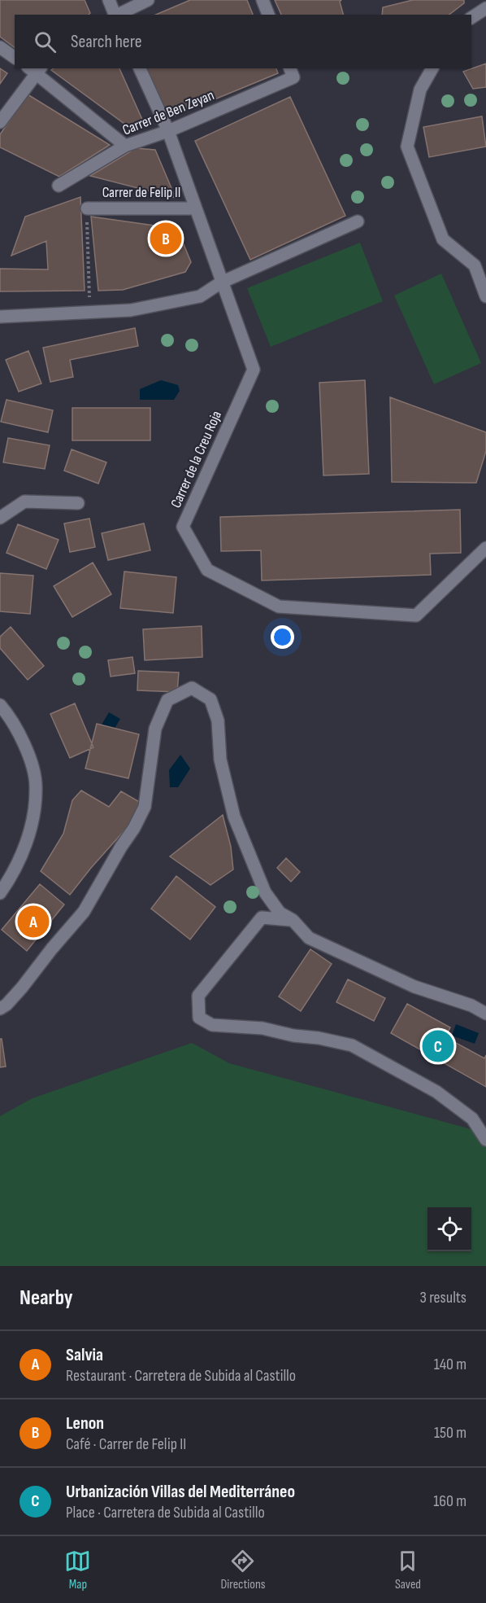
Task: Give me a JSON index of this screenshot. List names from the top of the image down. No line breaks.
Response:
{"streets":{"street":["Carrer de Ben Zeyan","Carrer de Felip II","Carrer de la Creu Roja"]},"page":{"search":"Search here","pins":["B","A","C"],"heading":["Nearby","3 results"],"list":[{"mark":"A","name":"Salvia","note":"Restaurant · Carretera de Subida al Castillo","value":"140 m"},{"mark":"B","name":"Lenon","note":"Café · Carrer de Felip II","value":"150 m"},{"mark":"C","name":"Urbanización Villas del Mediterráneo","note":"Place · Carretera de Subida al Castillo","value":"160 m"}],"nav":["Map","Directions","Saved"]}}
